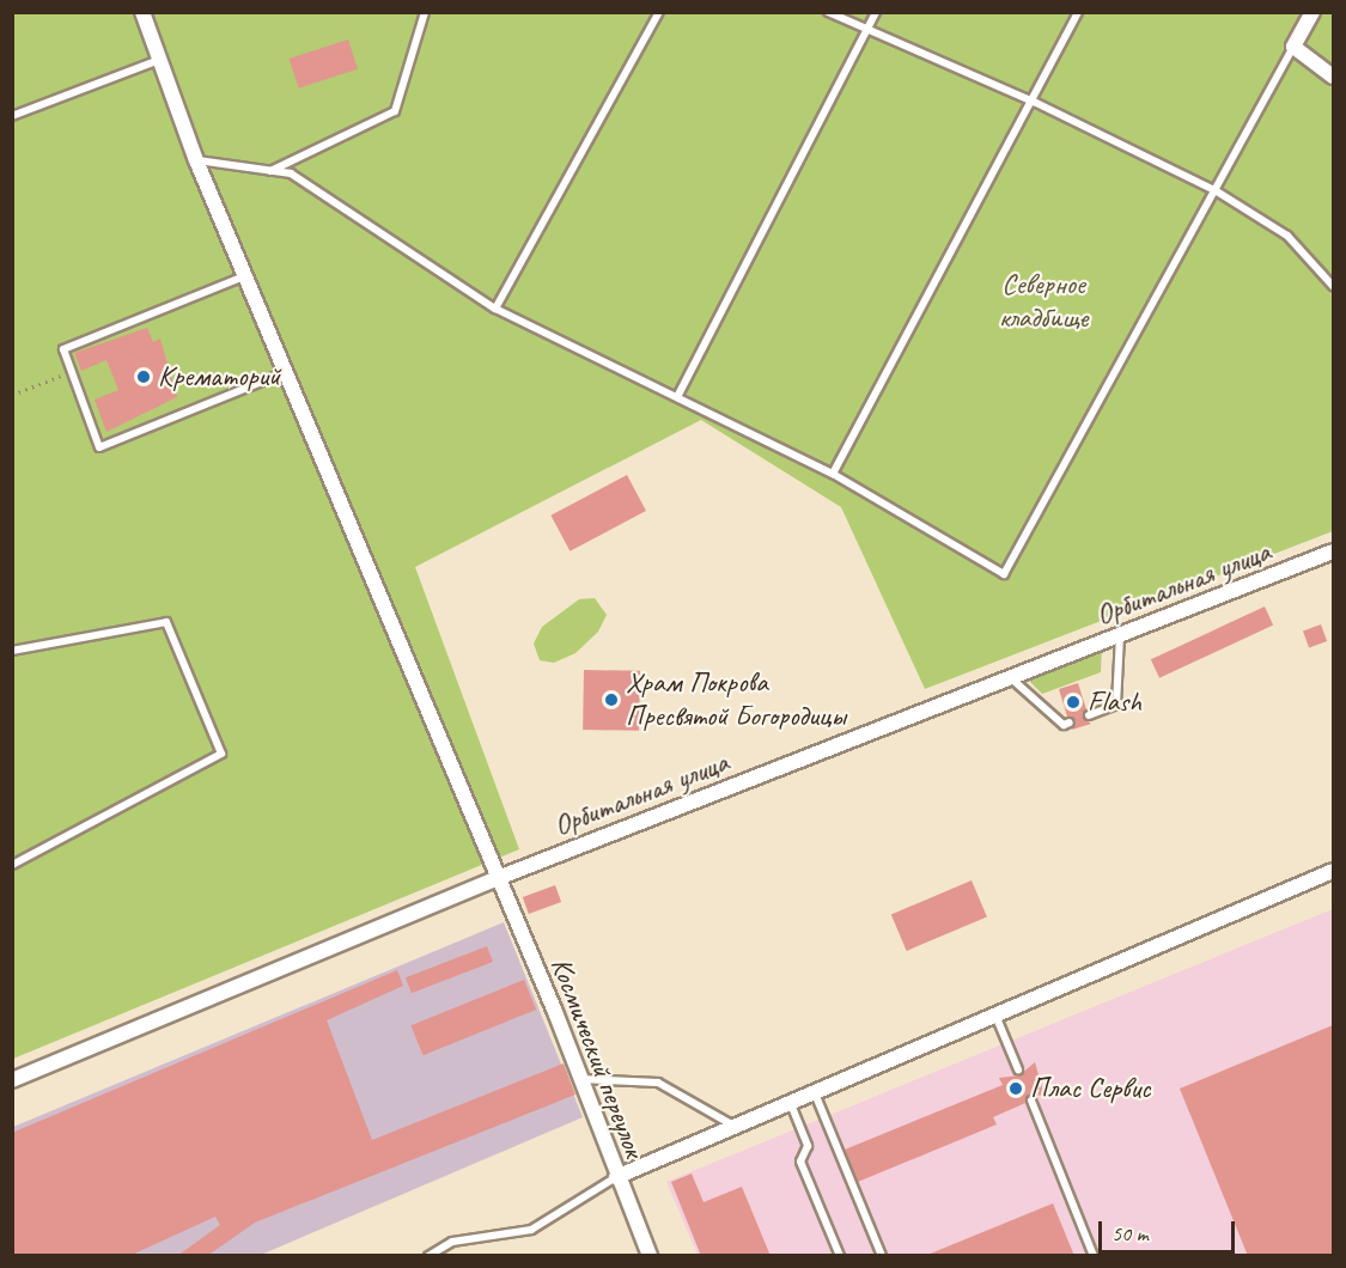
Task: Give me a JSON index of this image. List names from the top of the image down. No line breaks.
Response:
{"streets":{"street":["Орбитальная улица","Космический переулок"]},"crossings":[["Орбитальная улица","Космический переулок"]],"parks":["Северное кладбище"],"places":["Крематорий","Храм Покрова Пресвятой Богородицы","Flash","Плас Сервис"],"scale_bar":"50 m"}
